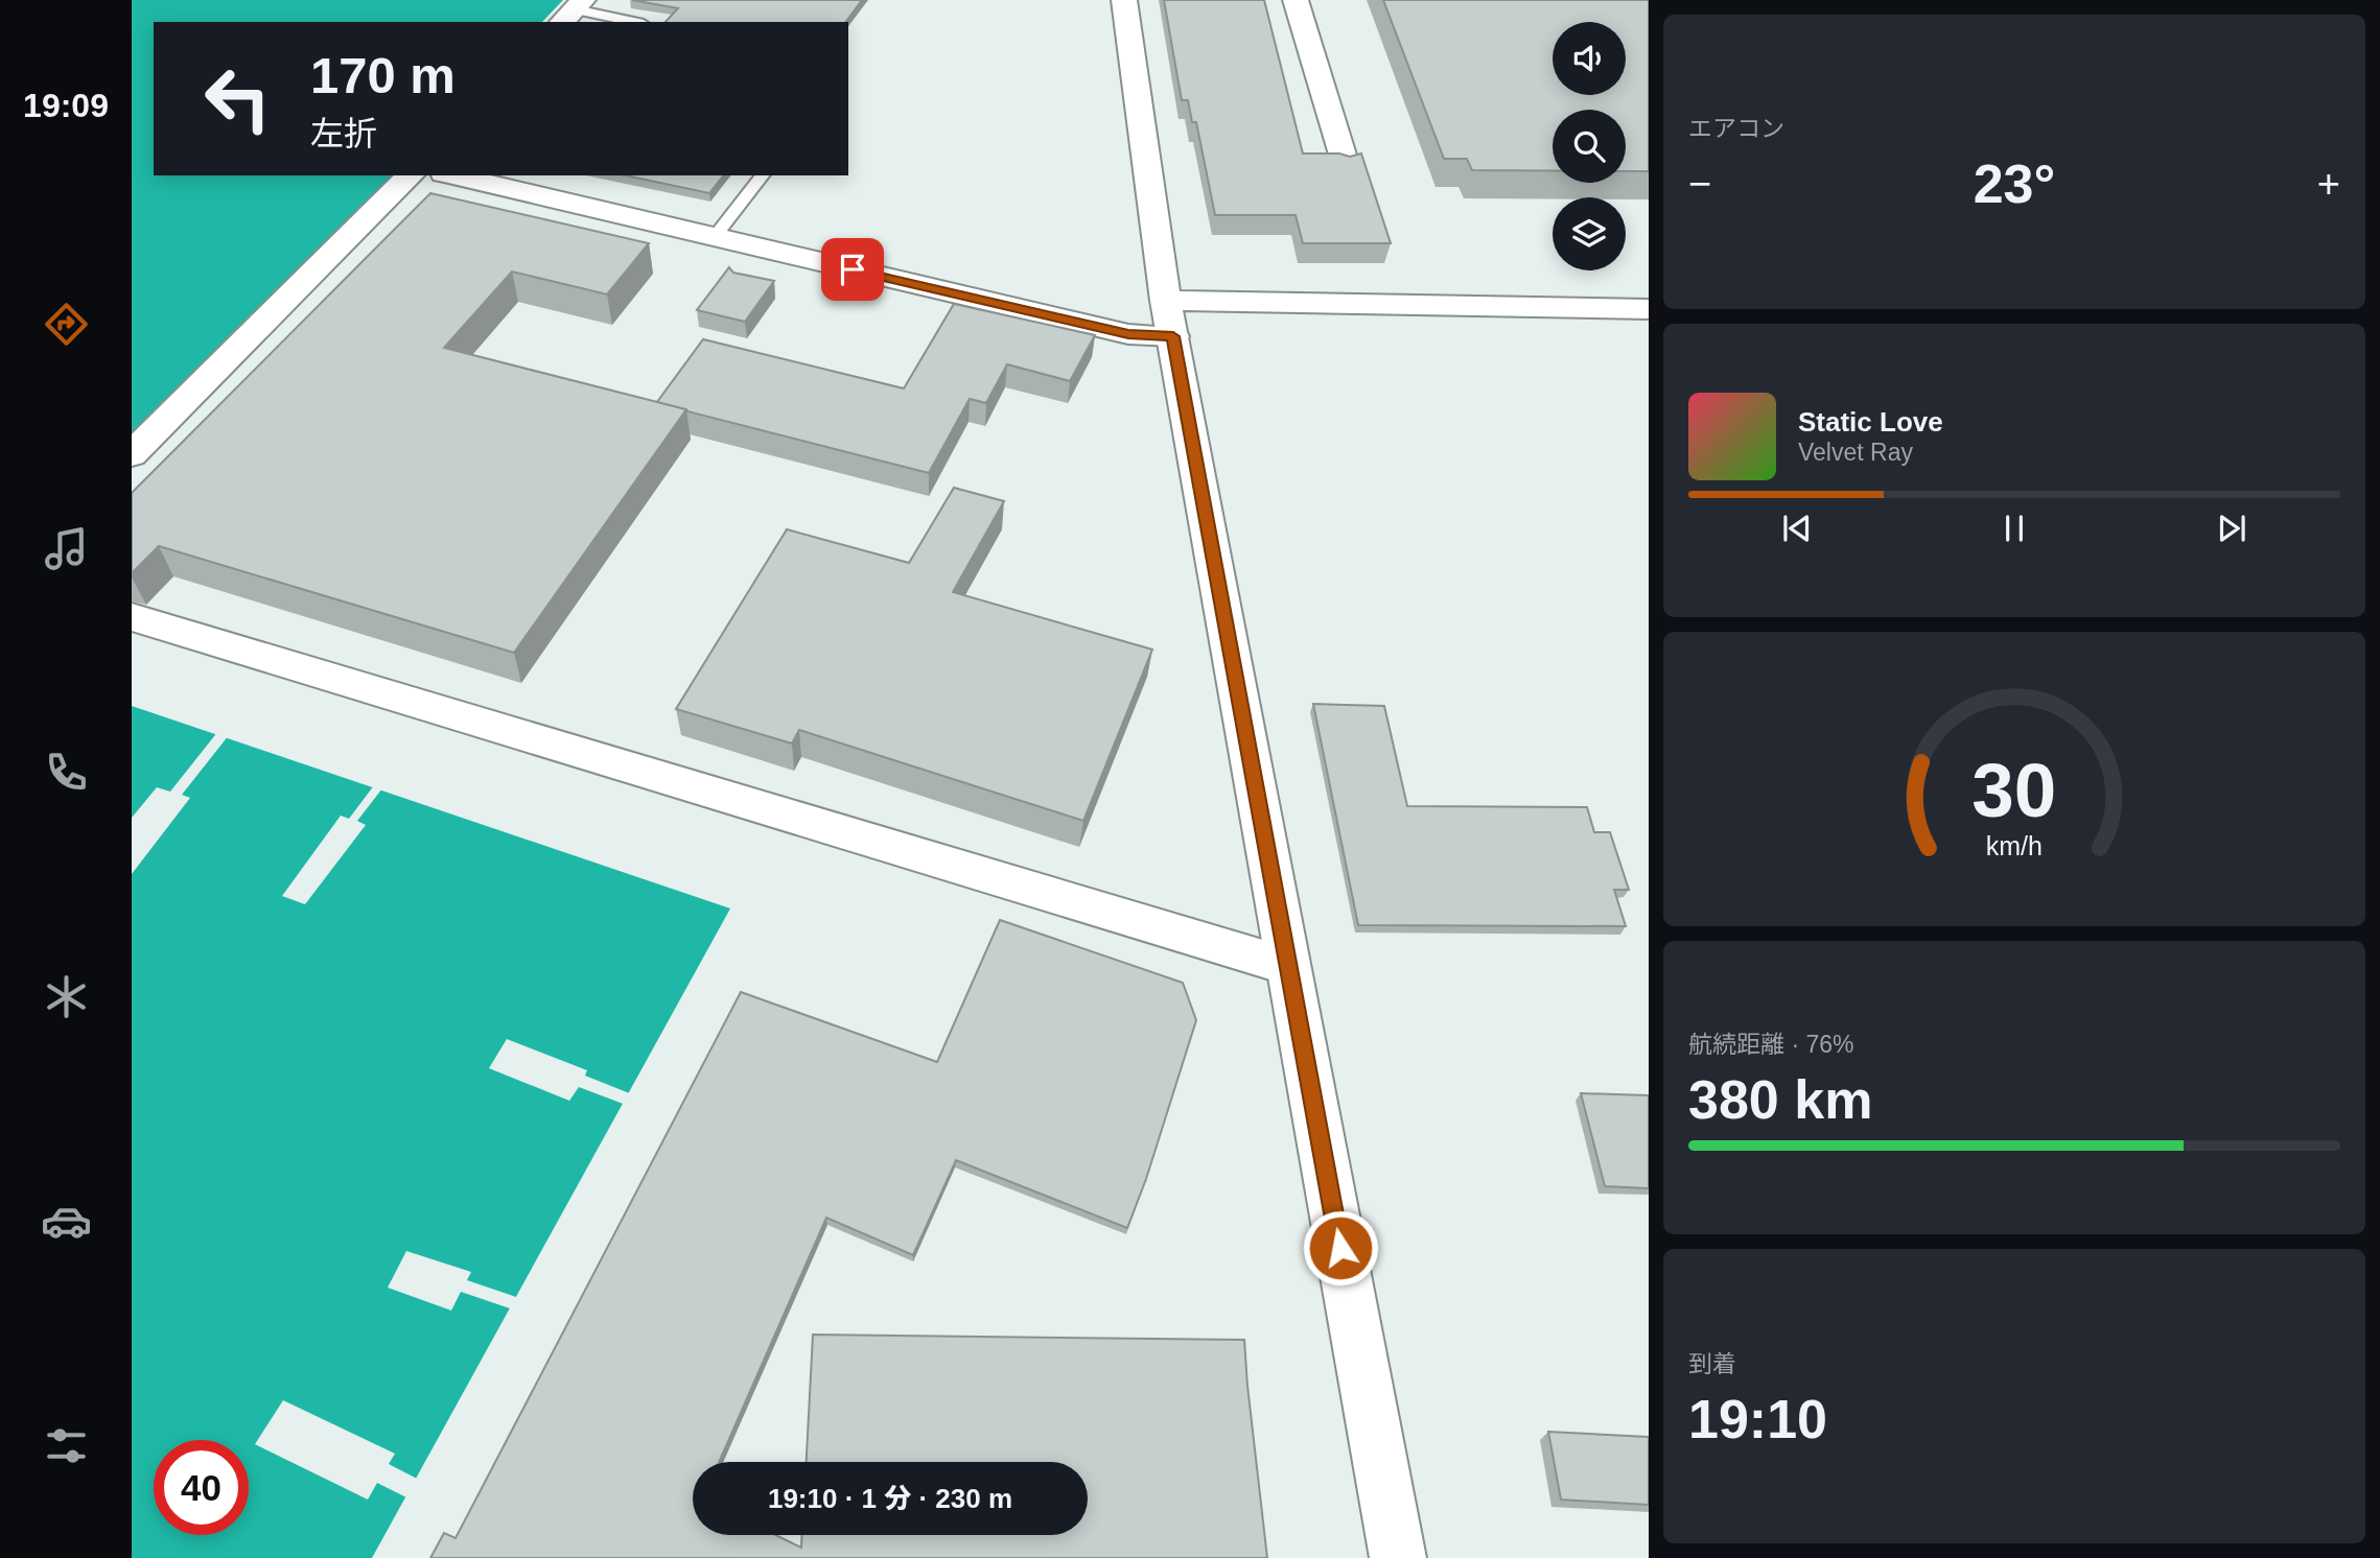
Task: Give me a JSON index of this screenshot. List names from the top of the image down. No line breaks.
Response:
{"page":{"tabs":"19:09","tile":["エアコン",["航続距離 · 76%","380 km"],["到着","19:10"]],"turn":["170 m","左折"],"heat":["−","23°","+"],"song":["Static Love","Velvet Ray"],"limit":"40","trip":"19:10 · 1 分 · 230 m","gauge":["30","km/h"]}}
